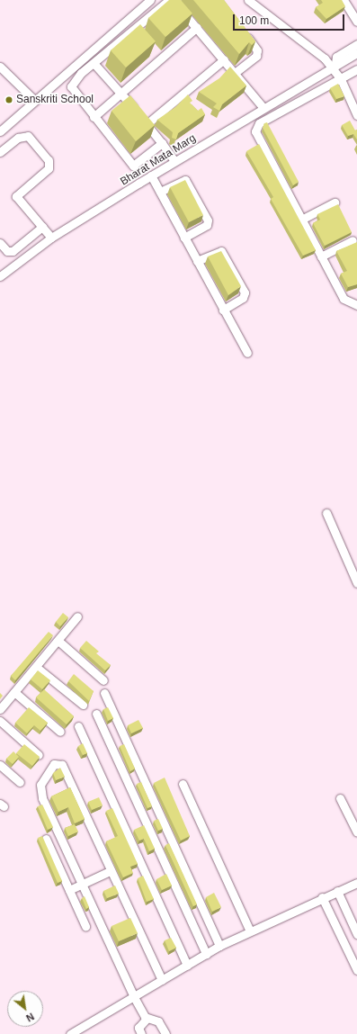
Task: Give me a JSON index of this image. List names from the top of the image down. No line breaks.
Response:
{"streets":{"street":["Bharat Mata Marg"]},"places":["Sanskriti School"],"scale_bar":"100 m","north":"bottom right"}
